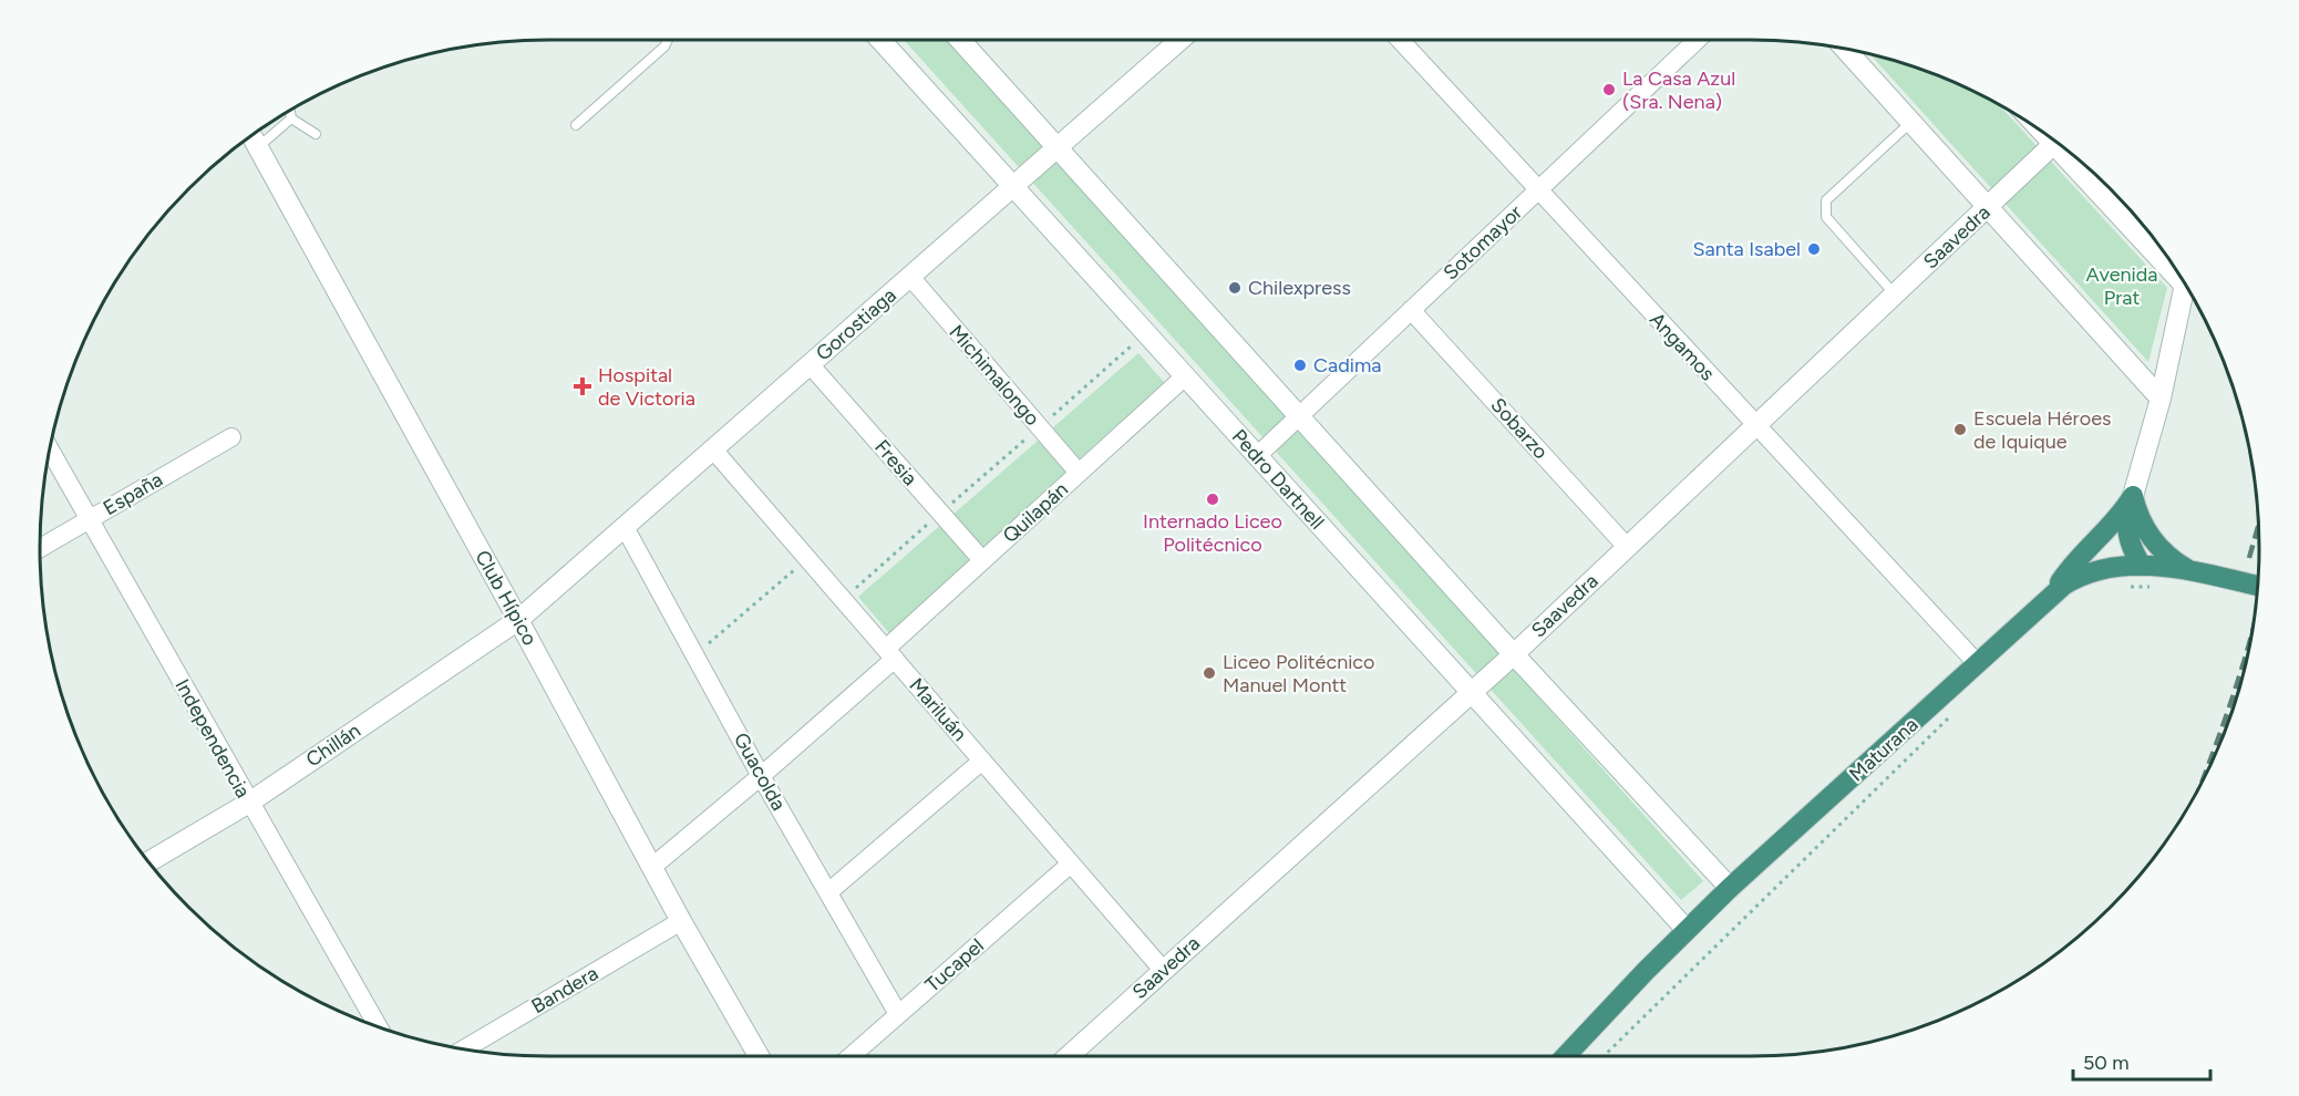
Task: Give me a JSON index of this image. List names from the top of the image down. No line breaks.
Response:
{"streets":{"highway":["Maturana"],"street":["Saavedra","Sotomayor","Gorostiaga","Angamos","Michimalongo","Sobarzo","Fresia","Pedro Dartnell","España","Quilapán","Club Hípico","Mariluán","Independencia","Chillán","Guacolda","Tucapel","Bandera"]},"crossings":[["Saavedra","Angamos"],["Saavedra","Sobarzo"],["Saavedra","Pedro Dartnell"],["Saavedra","Mariluán"],["Sotomayor","Angamos"],["Sotomayor","Sobarzo"],["Sotomayor","Pedro Dartnell"],["Gorostiaga","Michimalongo"],["Gorostiaga","Fresia"],["Gorostiaga","Pedro Dartnell"],["Gorostiaga","Club Hípico"],["Gorostiaga","Mariluán"],["Gorostiaga","Chillán"],["Gorostiaga","Guacolda"],["Angamos","Maturana"],["Michimalongo","Quilapán"],["Fresia","Quilapán"],["Pedro Dartnell","Quilapán"],["Pedro Dartnell","Maturana"],["España","Independencia"],["Quilapán","Club Hípico"],["Quilapán","Mariluán"],["Quilapán","Guacolda"],["Club Hípico","Chillán"],["Club Hípico","Bandera"],["Mariluán","Tucapel"],["Independencia","Chillán"],["Guacolda","Tucapel"]],"parks":["Avenida Prat"],"places":{"other":["La Casa Azul (Sra. Nena)","Santa Isabel","Chilexpress","Cadima","Escuela Héroes de Iquique","Internado Liceo Politécnico","Liceo Politécnico Manuel Montt"],"health":["Hospital de Victoria"]},"scale_bar":"50 m"}
